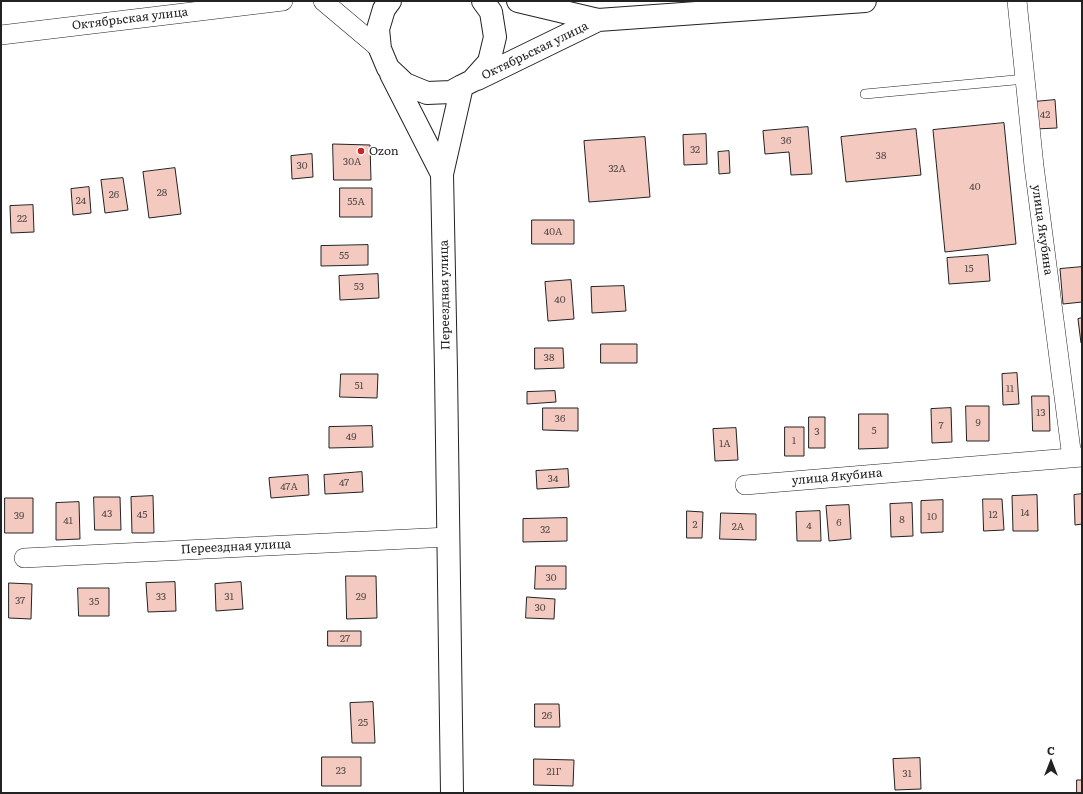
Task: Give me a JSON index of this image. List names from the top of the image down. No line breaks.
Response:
{"streets":{"main road":["Октябрьская улица","Переездная улица"],"street":["улица Якубина"]},"crossings":[["Октябрьская улица","Переездная улица"]],"places":["Ozon"],"house_numbers":["42","36","32","38","30А","30","32А","40","28","26","24","55А","22","40А","55","15","53","40","38","51","11","13","36","9","7","5","3","49","1","1А","34","47","47А","14","43","45","12","39","10","8","41","6","2","4","2А","32","30","33","31","29","37","35","30","27","26","25","23","21Г","31"],"north":"top"}
